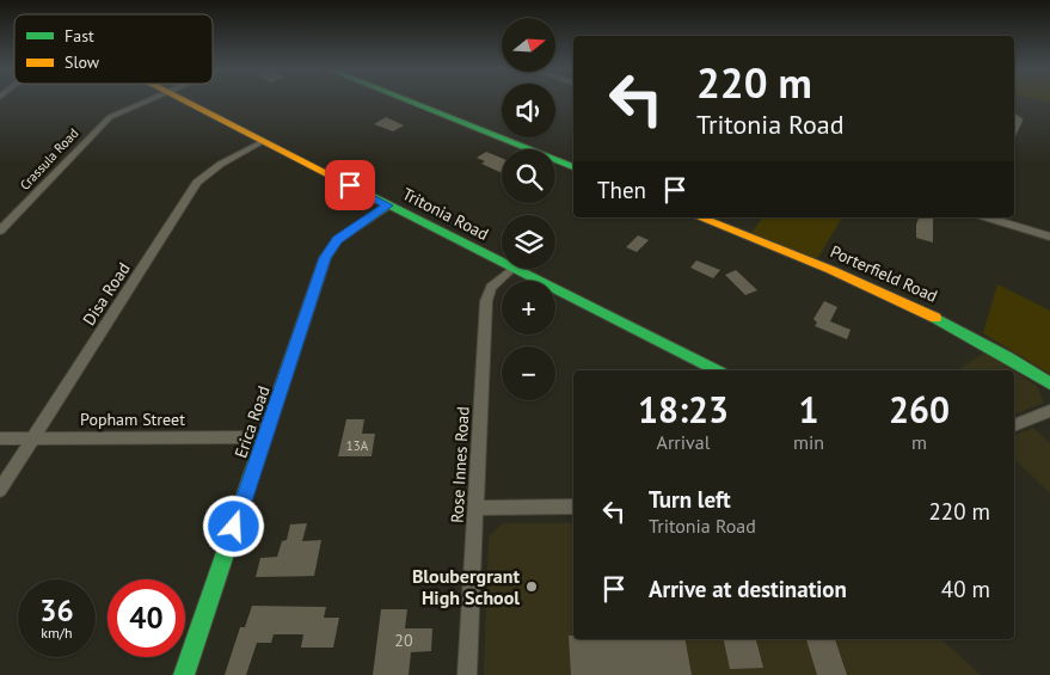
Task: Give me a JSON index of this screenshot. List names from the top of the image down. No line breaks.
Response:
{"streets":{"street":["Crassula Road","Tritonia Road","Porterfield Road","Disa Road","Popham Street","Erica Road","Rose Innes Road"]},"crossings":[["Tritonia Road","Disa Road"],["Tritonia Road","Erica Road"],["Disa Road","Popham Street"],["Popham Street","Erica Road"]],"places":["Bloubergrant High School"],"house_numbers":["13A","20"],"legend":["Fast","Slow"],"north":"right","page":{"map_buttons":["+","−"],"turn":["220 m","Tritonia Road"],"then":"Then","eta":["18:23","Arrival","1","min","260","m"],"list":[{"name":"Turn left","note":"Tritonia Road","value":"220 m"},{"name":"Arrive at destination","value":"40 m"}],"speed":"36 km/h","limit":"40"}}
